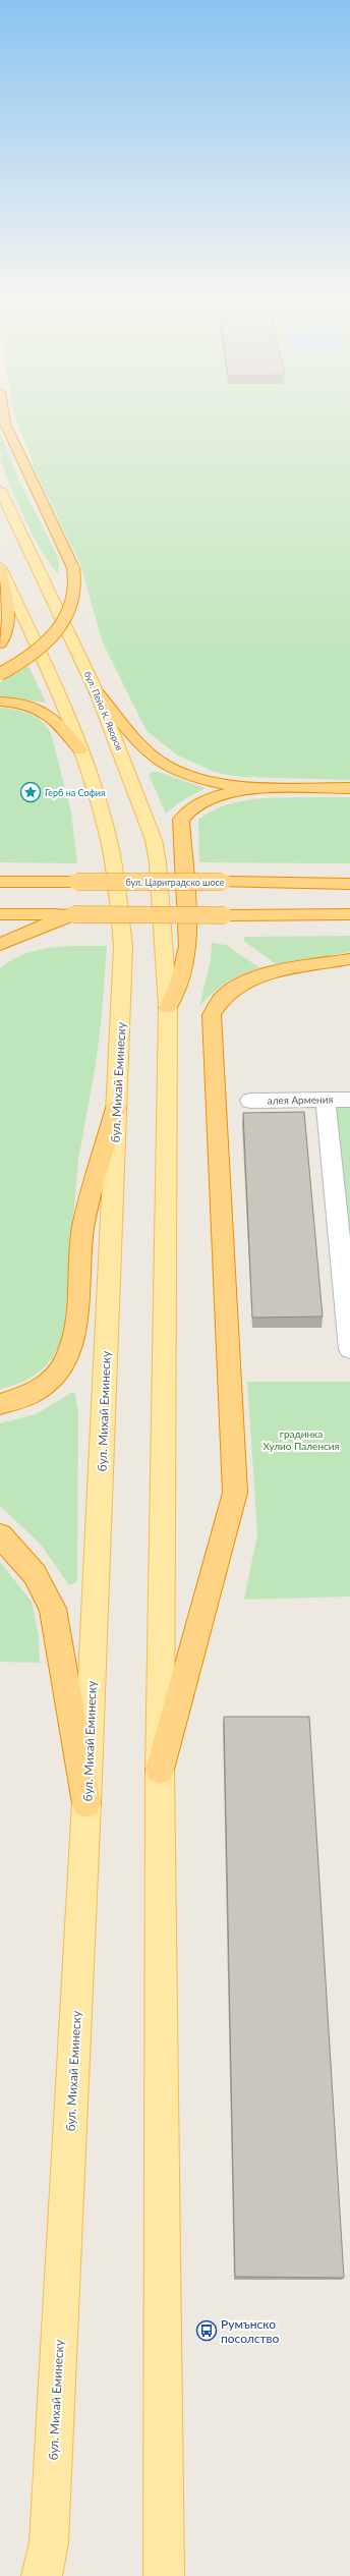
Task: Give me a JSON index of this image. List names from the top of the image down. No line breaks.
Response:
{"streets":{"highway":["бул. Цариградско шосе"],"main road":["бул. Пейо К. Яворов","бул. Михай Еминеску"],"street":["алея Армения"]},"parks":["градинка Хулио Паленсия"],"places":{"place":["Герб на София"],"bus stop":["Румънско посолство"]}}
